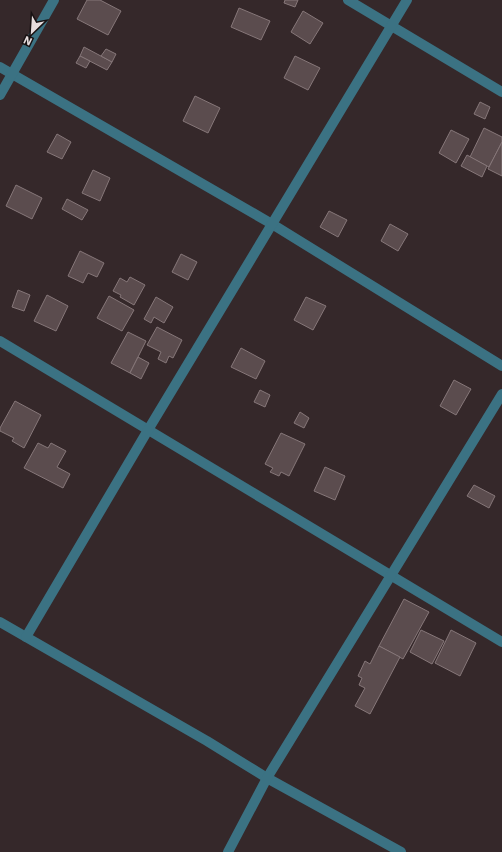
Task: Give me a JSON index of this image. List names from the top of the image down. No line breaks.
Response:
{"north":"bottom left"}
